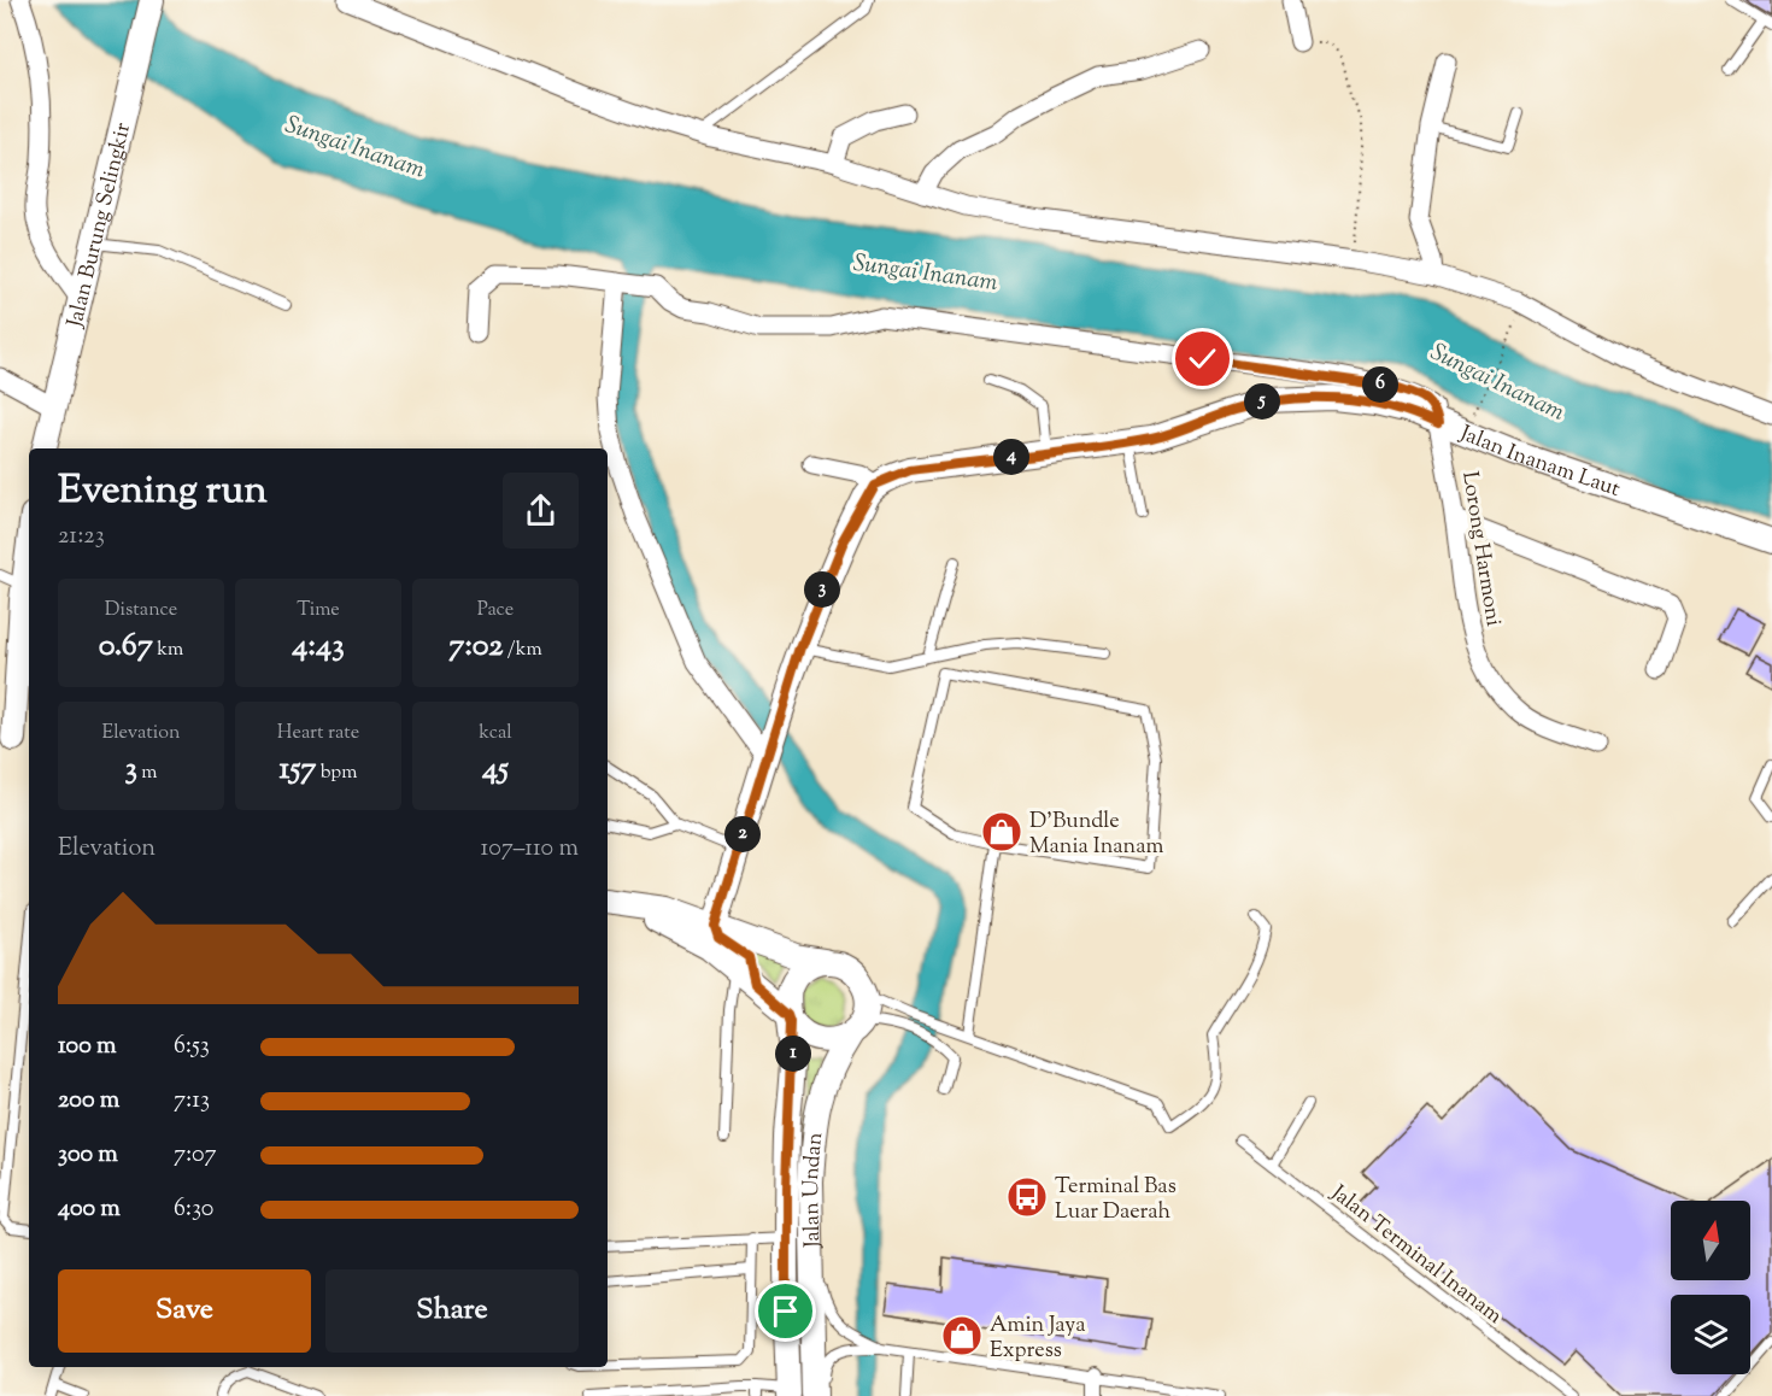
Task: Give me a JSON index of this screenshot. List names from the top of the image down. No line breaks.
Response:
{"streets":{"street":["Jalan Burung Selingkir","Jalan Inanam Laut","Lorong Harmoni","Jalan Undan"],"lane":["Jalan Terminal Inanam"]},"crossings":[["Jalan Inanam Laut","Lorong Harmoni"]],"water":["Sungai Inanam"],"places":{"shop":["D'Bundle Mania Inanam","Amin Jaya Express"],"bus stop":["Terminal Bas Luar Daerah"]},"north":"top","page":{"pins":["6","5","4","3","2","1"],"heading":["Evening run","21:23"],"stats":[["Distance","0.67 km"],["Time","4:43"],["Pace","7:02 /km"],["Elevation","3 m"],["Heart rate","157 bpm"],["kcal","45"]],"chart":["Elevation","107–110 m"],"list":[{"name":"100 m","note":"6:53"},{"name":"200 m","note":"7:13"},{"name":"300 m","note":"7:07"},{"name":"400 m","note":"6:30"}],"buttons":["Save","Share"]}}
